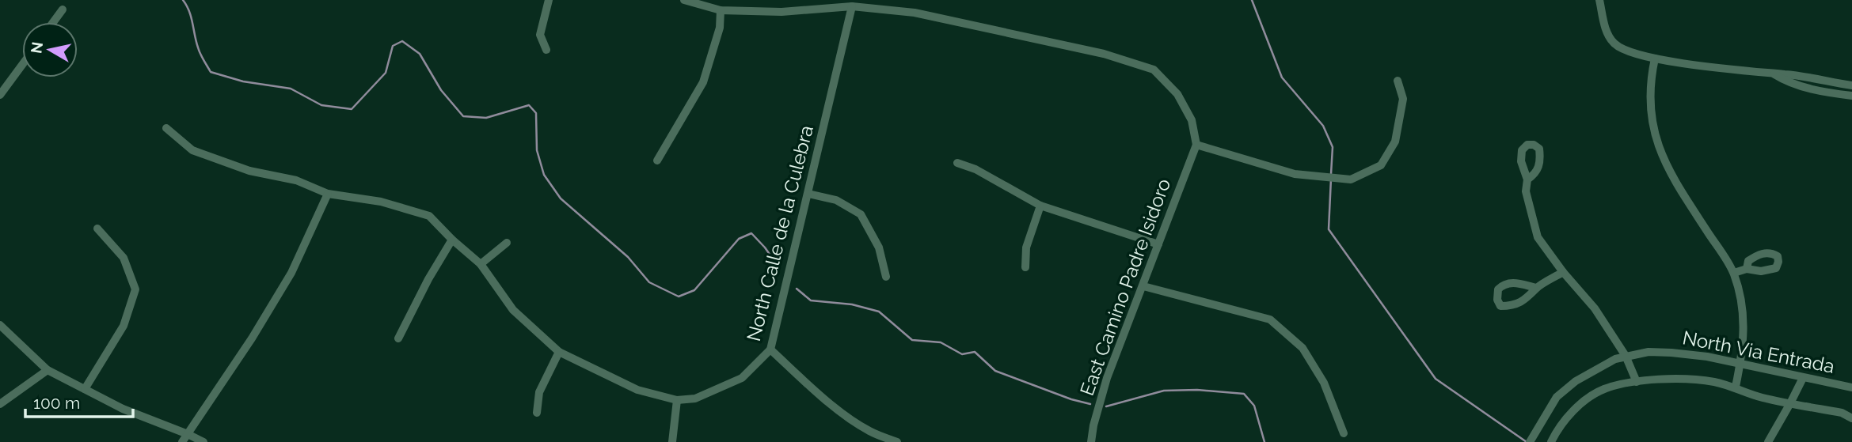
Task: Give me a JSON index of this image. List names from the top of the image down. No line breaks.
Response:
{"streets":{"street":["North Calle de la Culebra","East Camino Padre Isidoro","North Via Entrada"]},"scale_bar":"100 m","north":"left"}
